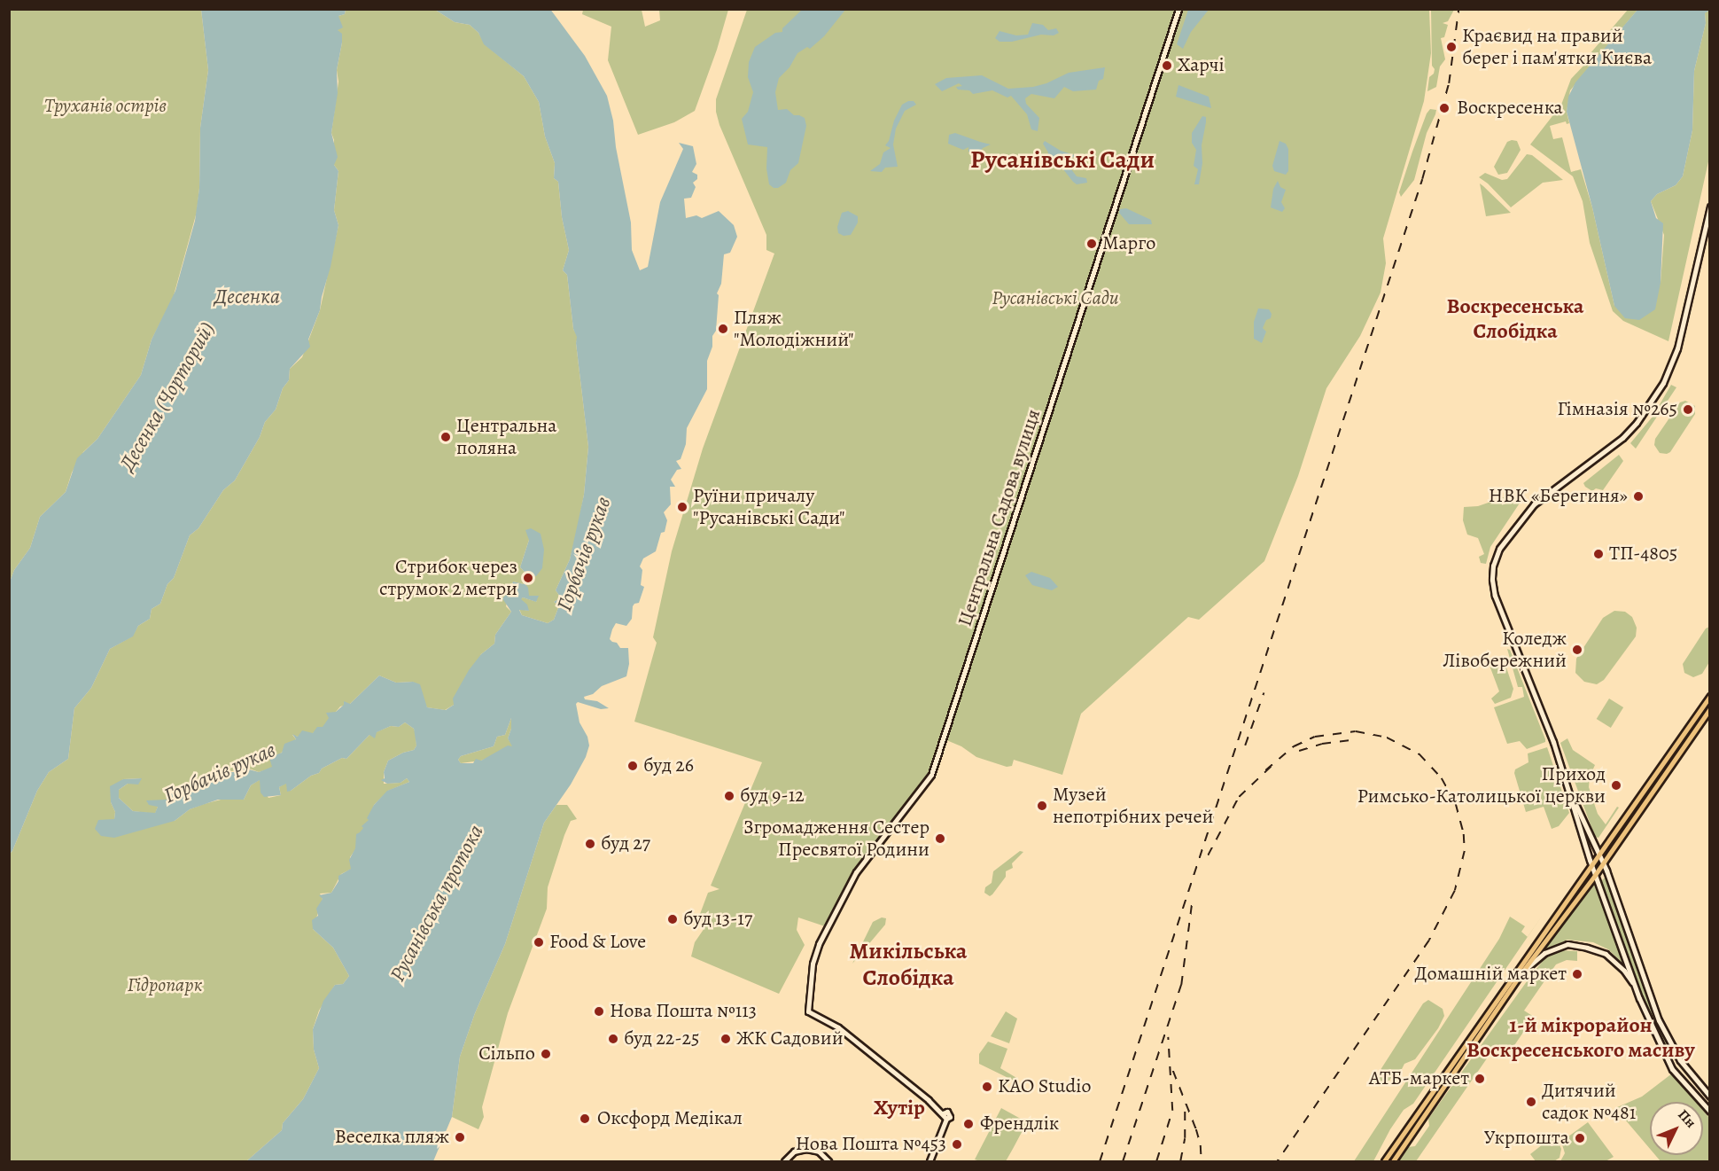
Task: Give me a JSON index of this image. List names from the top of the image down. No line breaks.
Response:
{"streets":{"street":["Центральна Садова вулиця"]},"districts":["Русанівські Сади","Воскресенська Слобідка","Микільська Слобідка","1-й мікрорайон Воскресенського масиву","Хутір"],"water":["Десенка","Десенка (Чорторий)","Горбачів рукав","Русанівська протока"],"parks":["Труханів острів","Русанівські Сади","Гідропарк"],"places":["Краєвид на правий берег і пам'ятки Києва","Харчі","Воскресенка","Марго","Пляж \"Молодіжний\"","Гімназія №265","Центральна поляна","НВК «Берегиня»","Руїни причалу \"Русанівські Сади\"","ТП-4805","Стрибок через струмок 2 метри","Коледж Лівобережний","буд 26","Приход Римсько-Католицької церкви","буд 9-12","Музей непотрібних речей","Згромадження Сестер Пресвятої Родини","буд 27","буд 13-17","Food & Love","Домашній маркет","Нова Пошта №113","буд 22-25","ЖК Садовий","Сільпо","АТБ-маркет","KAO Studio","Дитячий садок №481","Оксфорд Медікал","Френдлік","Веселка пляж","Укрпошта","Нова Пошта №453"],"north":"top right"}
